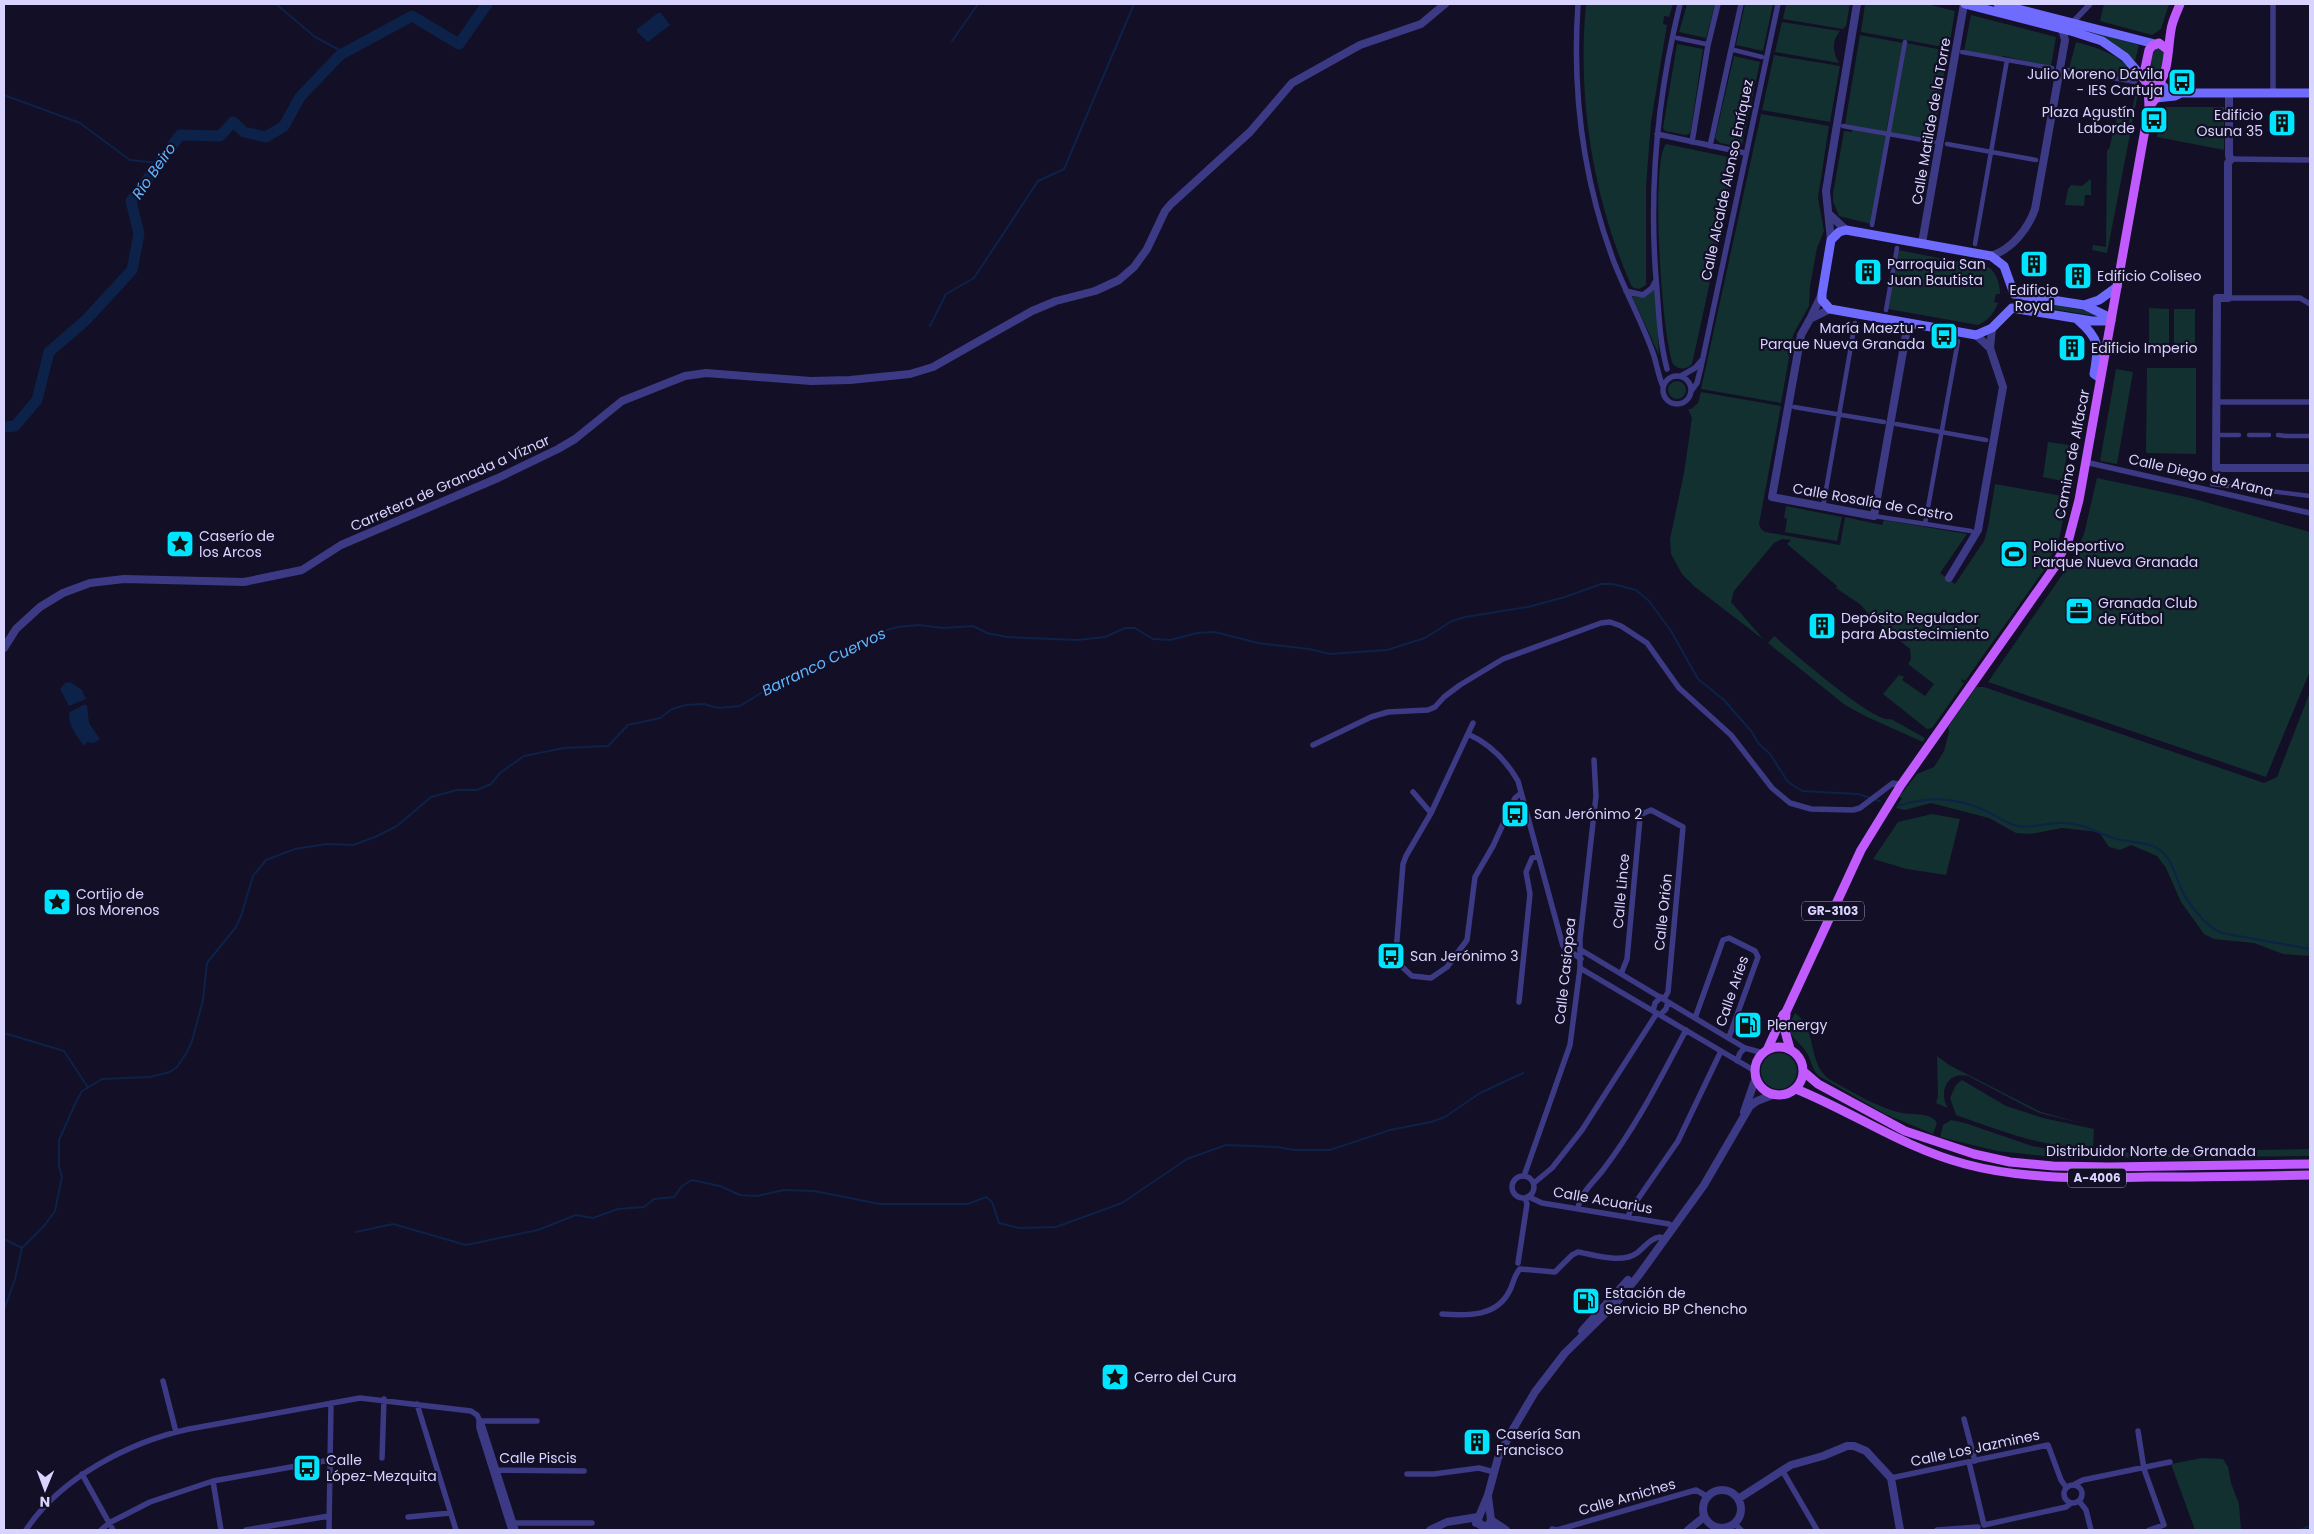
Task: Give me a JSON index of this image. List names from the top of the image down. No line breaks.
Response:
{"streets":{"main road":["Camino de Alfacar","GR-3103","Distribuidor Norte de Granada","A-4006"],"street":["Calle Matilde de la Torre","Calle Alcalde Alonso Enríquez","Calle Diego de Arana","Carretera de Granada a Víznar","Calle Rosalía de Castro","Calle Lince","Calle Orión","Calle Casiopea","Calle Aries","Calle Acuarius","Calle Los Jazmines","Calle Piscis","Calle Arniches"]},"crossings":[["Camino de Alfacar","Calle Diego de Arana"],["Camino de Alfacar","GR-3103"],["Calle Lince","Calle Orión"],["GR-3103","Distribuidor Norte de Granada"],["GR-3103","Calle Acuarius"],["Calle Casiopea","Calle Acuarius"]],"water":["Río Beiro","Barranco Cuervos"],"places":{"bus stop":["Julio Moreno Dávila - IES Cartuja","Plaza Agustín Laborde","María Maeztu - Parque Nueva Granada","San Jerónimo 2","San Jerónimo 3","Calle López-Mezquita"],"building":["Edificio Osuna 35","Edificio Royal","Parroquia San Juan Bautista","Edificio Coliseo","Edificio Imperio","Depósito Regulador para Abastecimiento","Casería San Francisco"],"place":["Caserío de los Arcos","Cortijo de los Morenos","Cerro del Cura"],"sports":["Polideportivo Parque Nueva Granada"],"office":["Granada Club de Fútbol"],"fuel station":["Plenergy","Estación de Servicio BP Chencho"]},"north":"bottom"}
